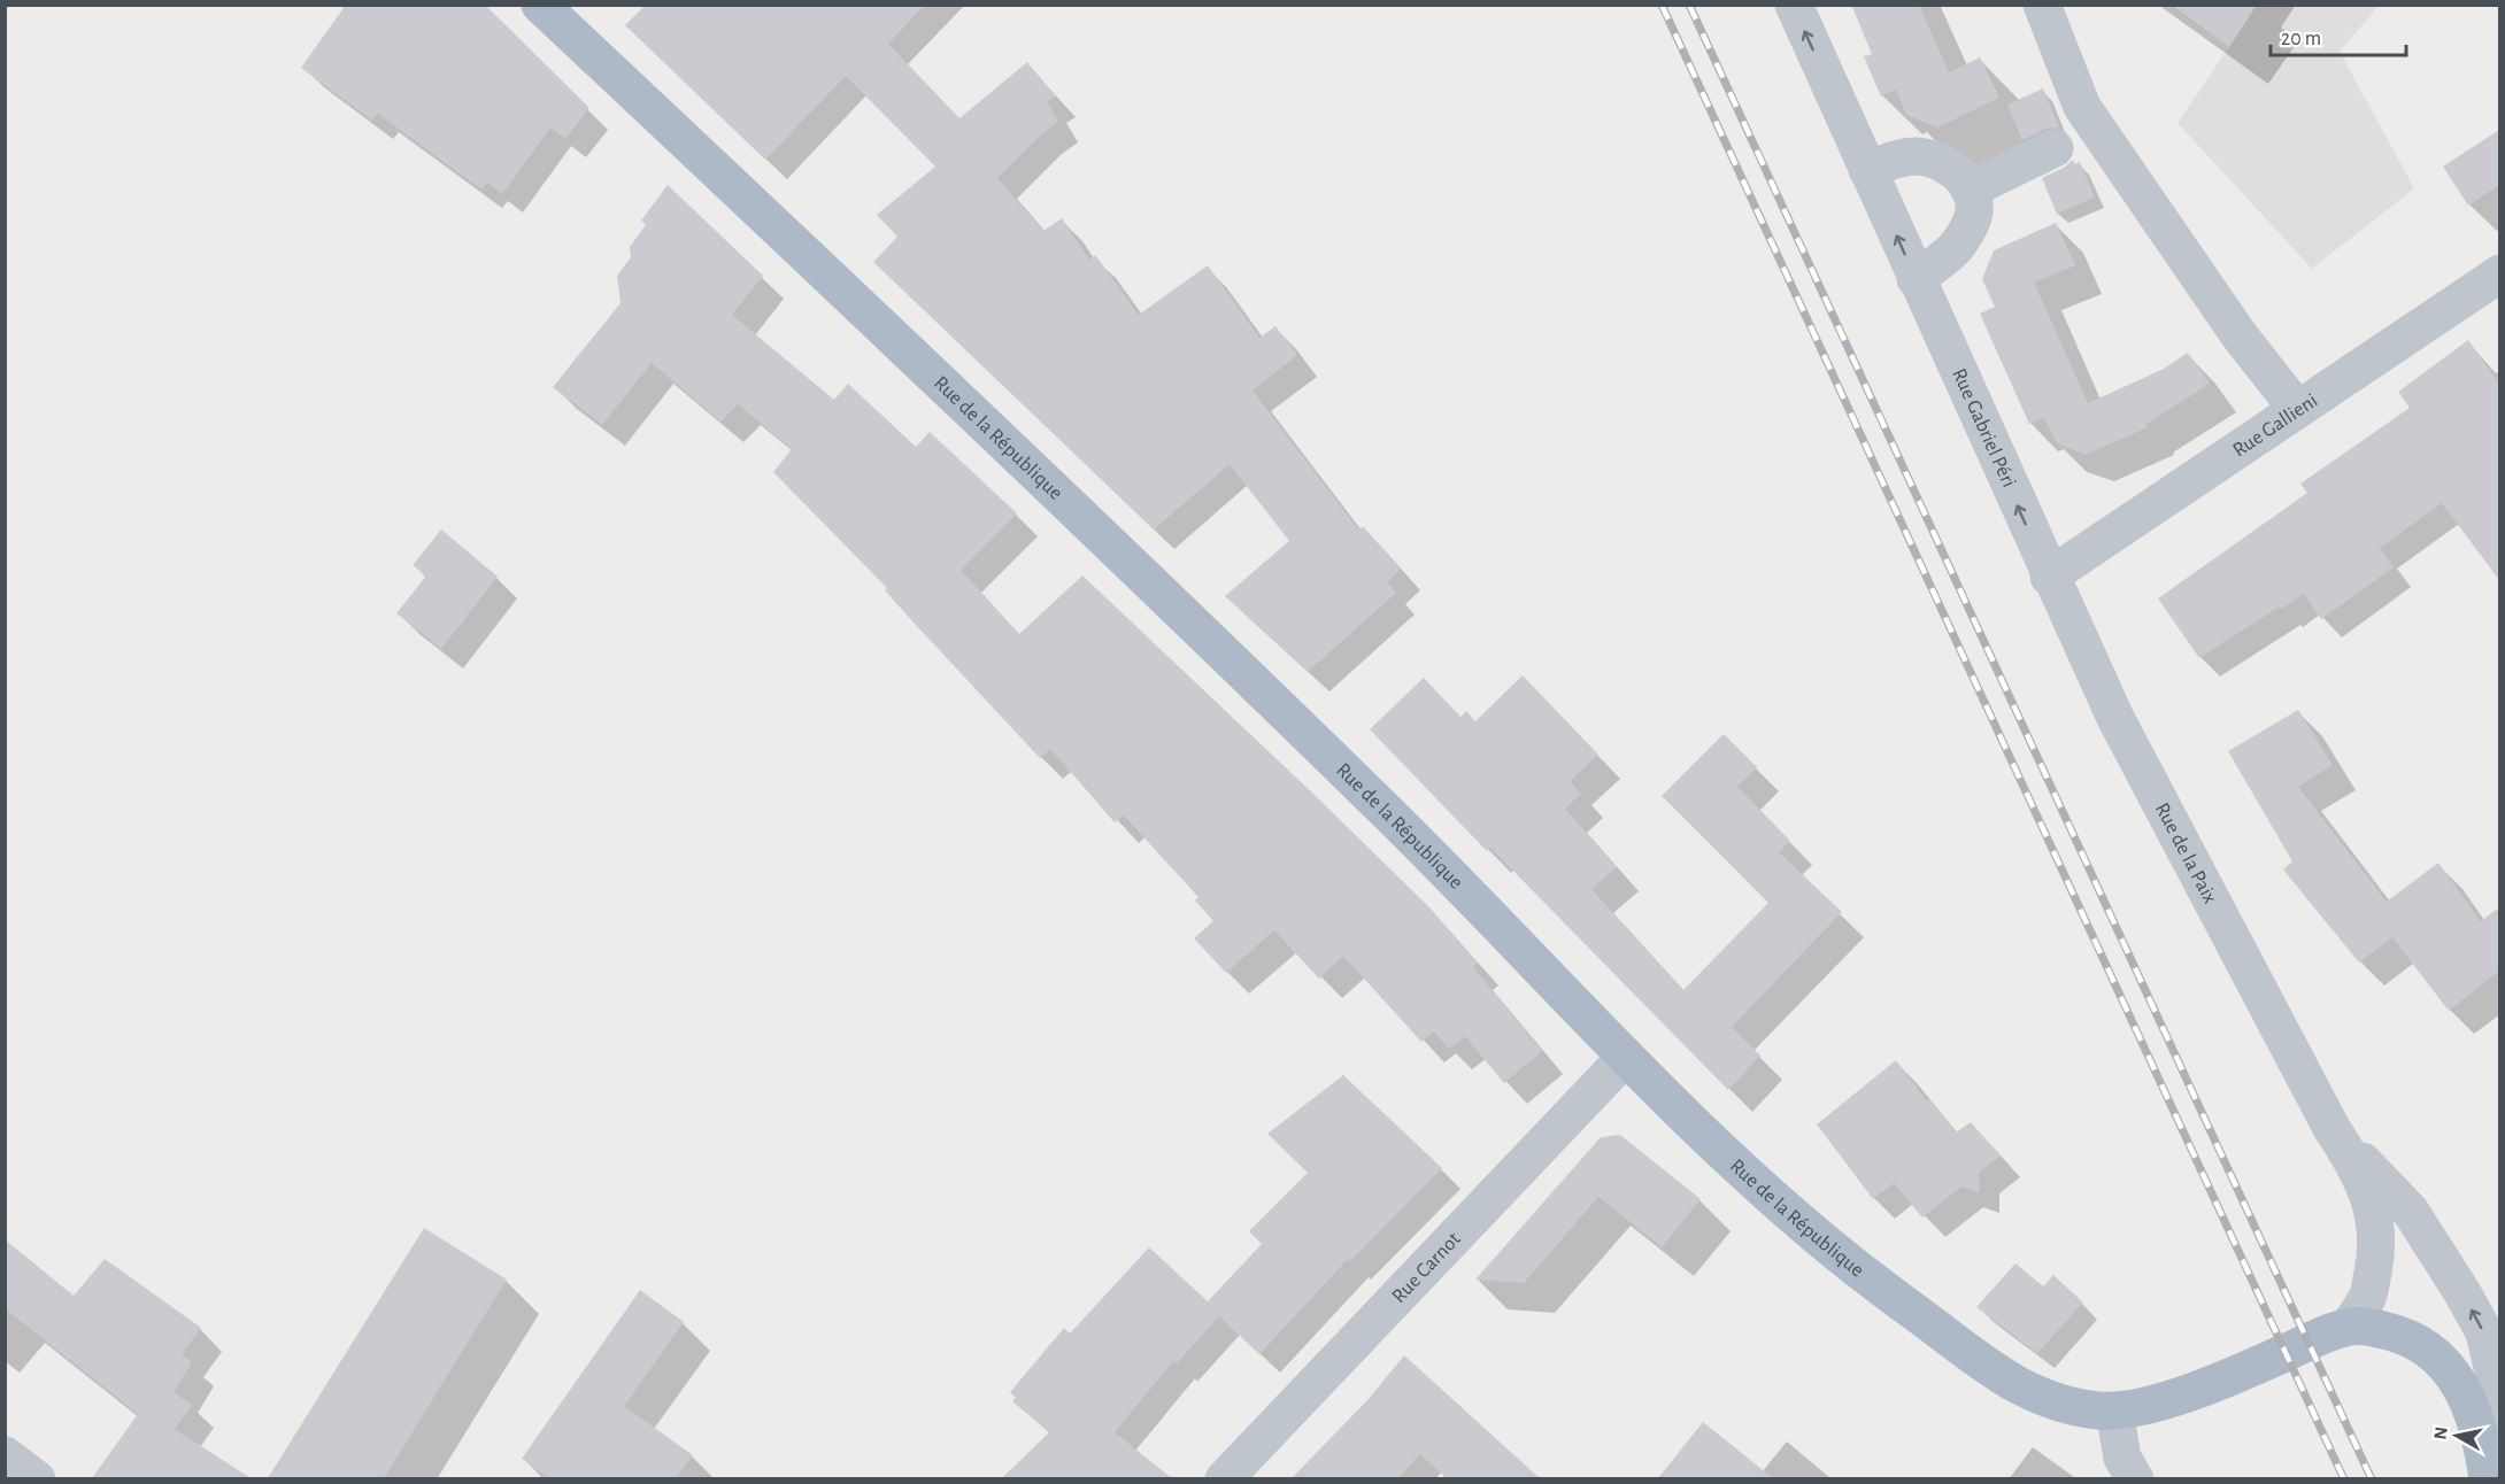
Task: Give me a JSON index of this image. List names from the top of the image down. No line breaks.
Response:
{"streets":{"main road":["Rue de la République"],"street":["Rue Gallieni","Rue Gabriel Péri","Rue de la Paix","Rue Carnot"]},"crossings":[["Rue Gallieni","Rue Gabriel Péri"],["Rue Gallieni","Rue de la Paix"],["Rue Gabriel Péri","Rue de la Paix"],["Rue de la République","Rue de la Paix"],["Rue de la République","Rue Carnot"]],"scale_bar":"20 m","north":"left"}
